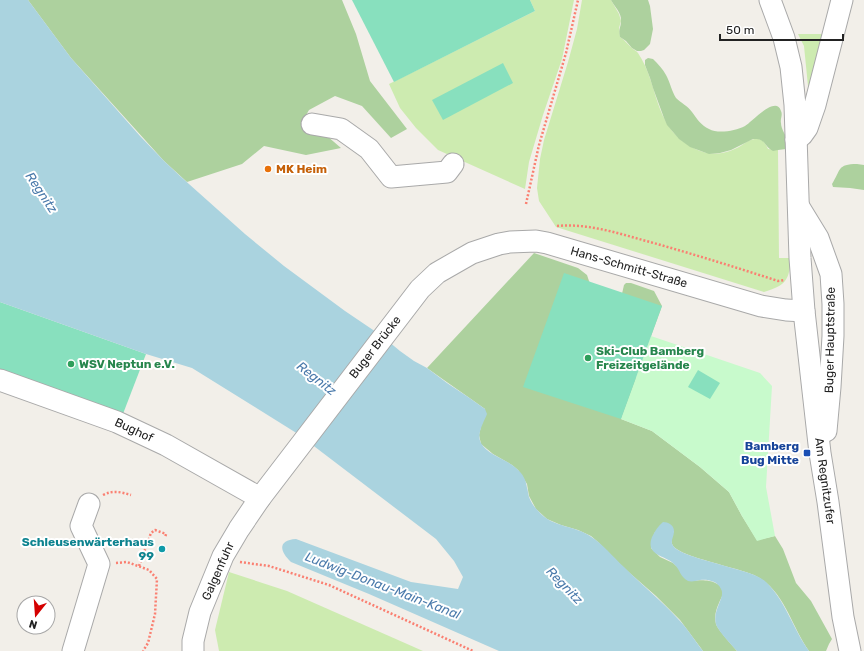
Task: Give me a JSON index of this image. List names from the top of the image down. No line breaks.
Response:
{"streets":{"street":["Hans-Schmitt-Straße","Buger Hauptstraße","Buger Brücke","Bughof","Am Regnitzufer","Galgenfuhr"]},"crossings":[["Hans-Schmitt-Straße","Buger Brücke"],["Hans-Schmitt-Straße","Am Regnitzufer"],["Buger Hauptstraße","Am Regnitzufer"],["Buger Brücke","Bughof"],["Buger Brücke","Galgenfuhr"],["Bughof","Galgenfuhr"]],"water":["Regnitz","Ludwig-Donau-Main-Kanal"],"places":{"other":["MK Heim","Ski-Club Bamberg Freizeitgelände","WSV Neptun e.V.","Schleusenwärterhaus 99"],"transit":["Bamberg Bug Mitte"]},"scale_bar":"50 m","north":"bottom"}
